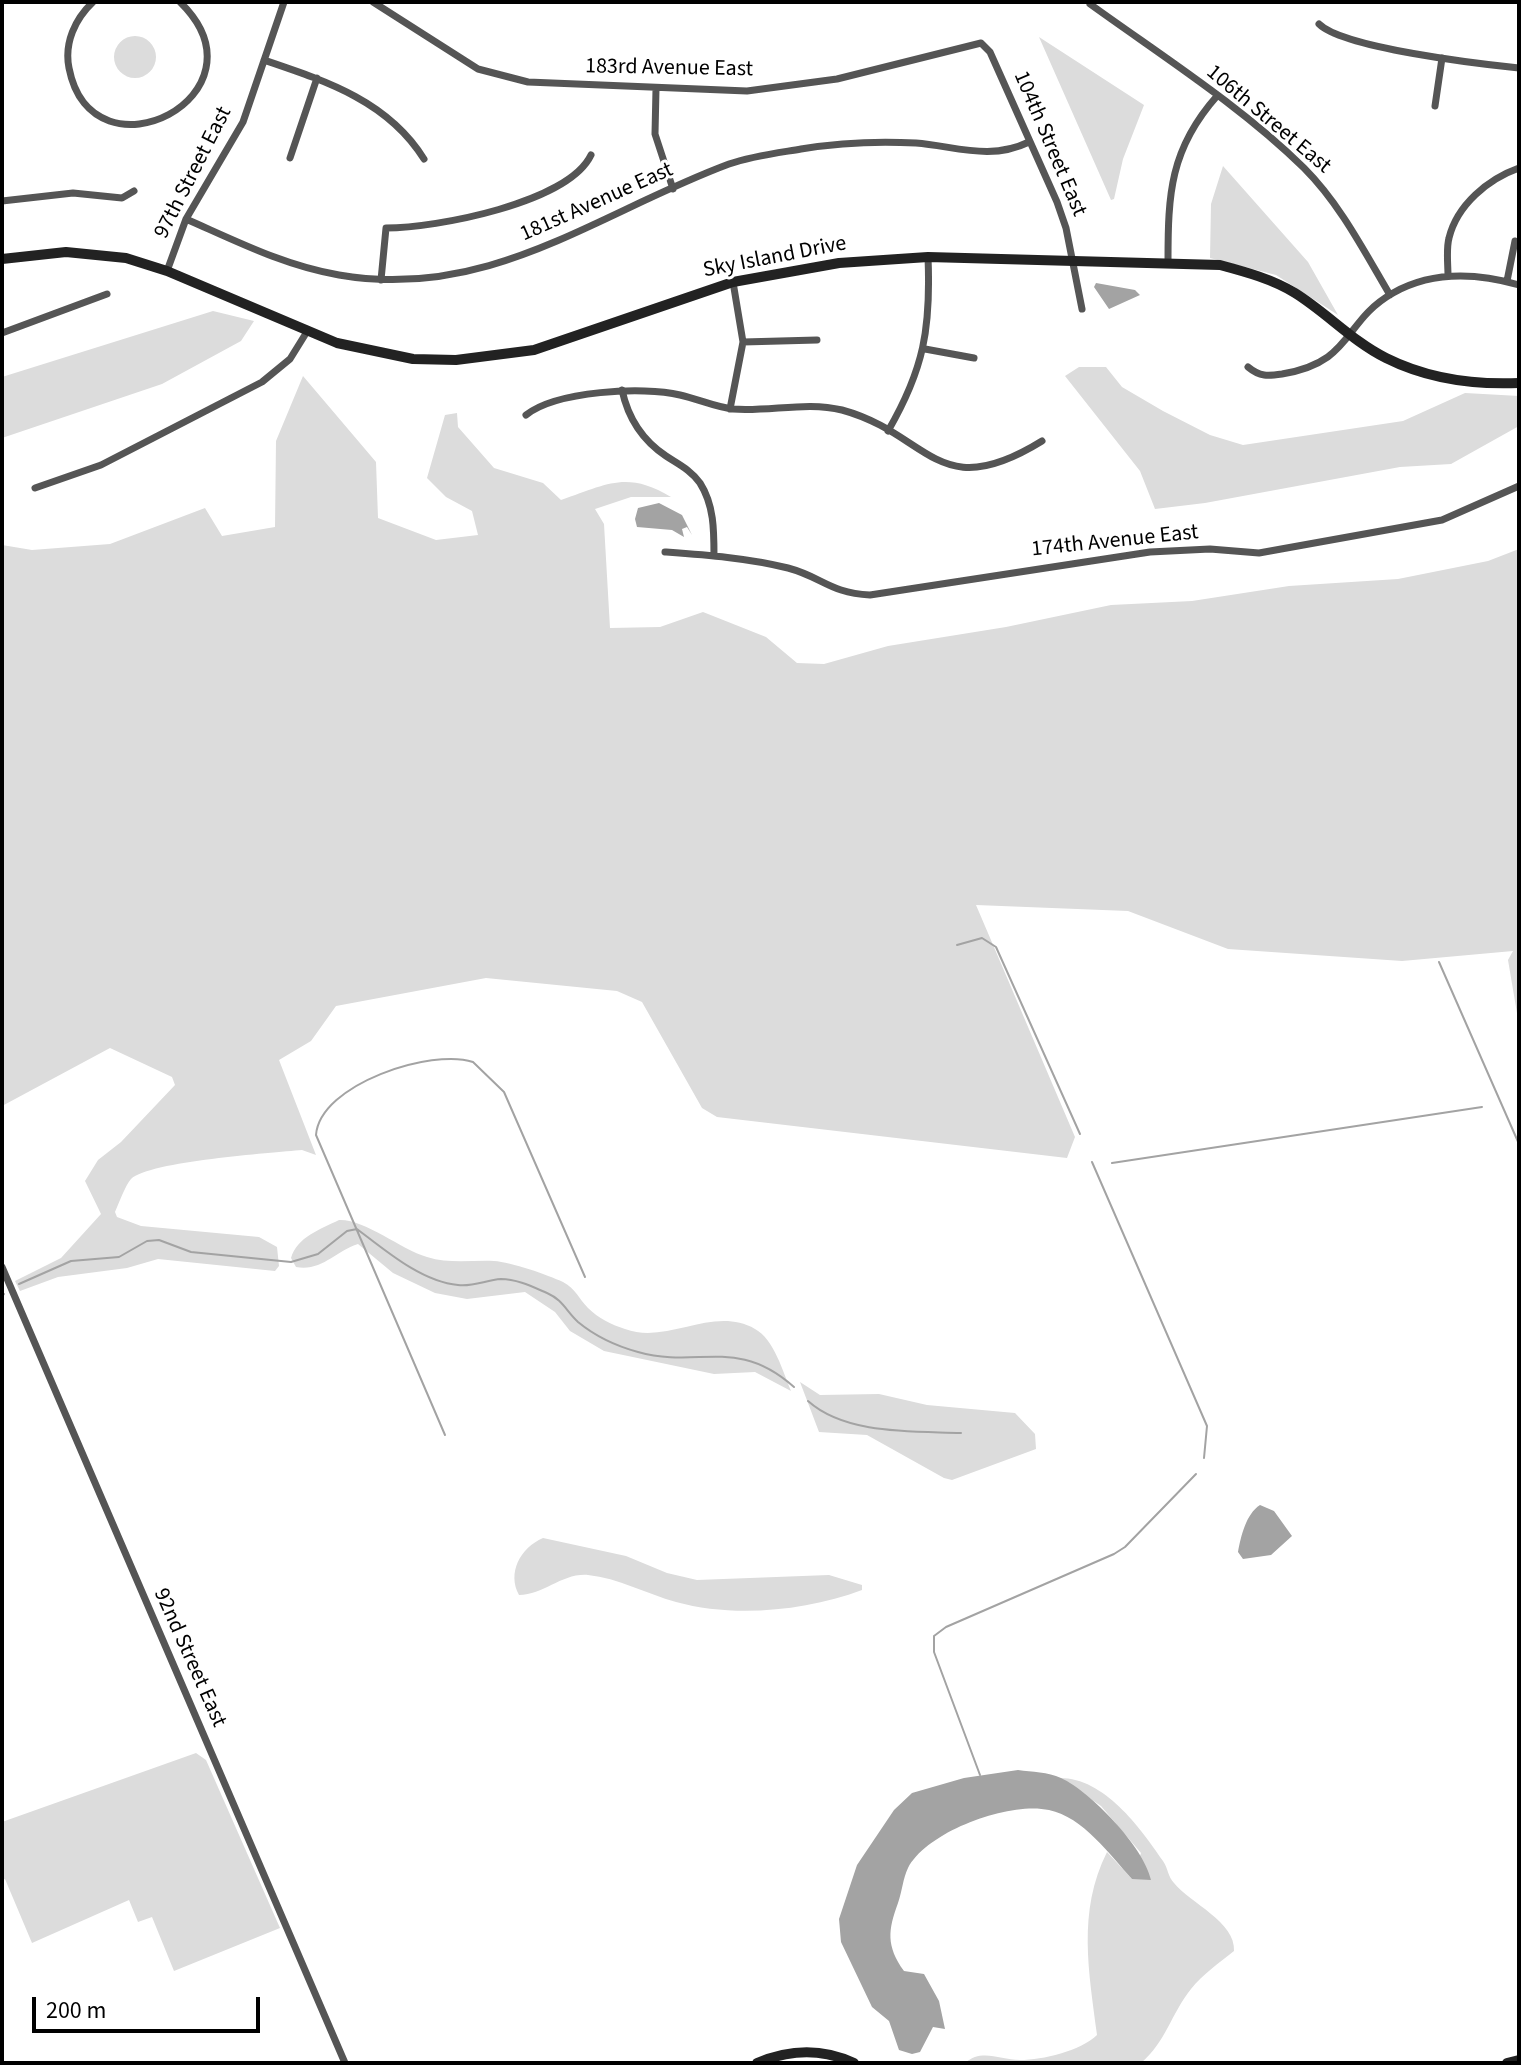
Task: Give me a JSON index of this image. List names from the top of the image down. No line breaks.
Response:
{"streets":{"street":["183rd Avenue East","106th Street East","104th Street East","97th Street East","181st Avenue East","Sky Island Drive","174th Avenue East","92nd Street East"]},"crossings":[["183rd Avenue East","104th Street East"],["104th Street East","181st Avenue East"],["104th Street East","Sky Island Drive"],["97th Street East","181st Avenue East"],["97th Street East","Sky Island Drive"]],"scale_bar":"200 m"}
